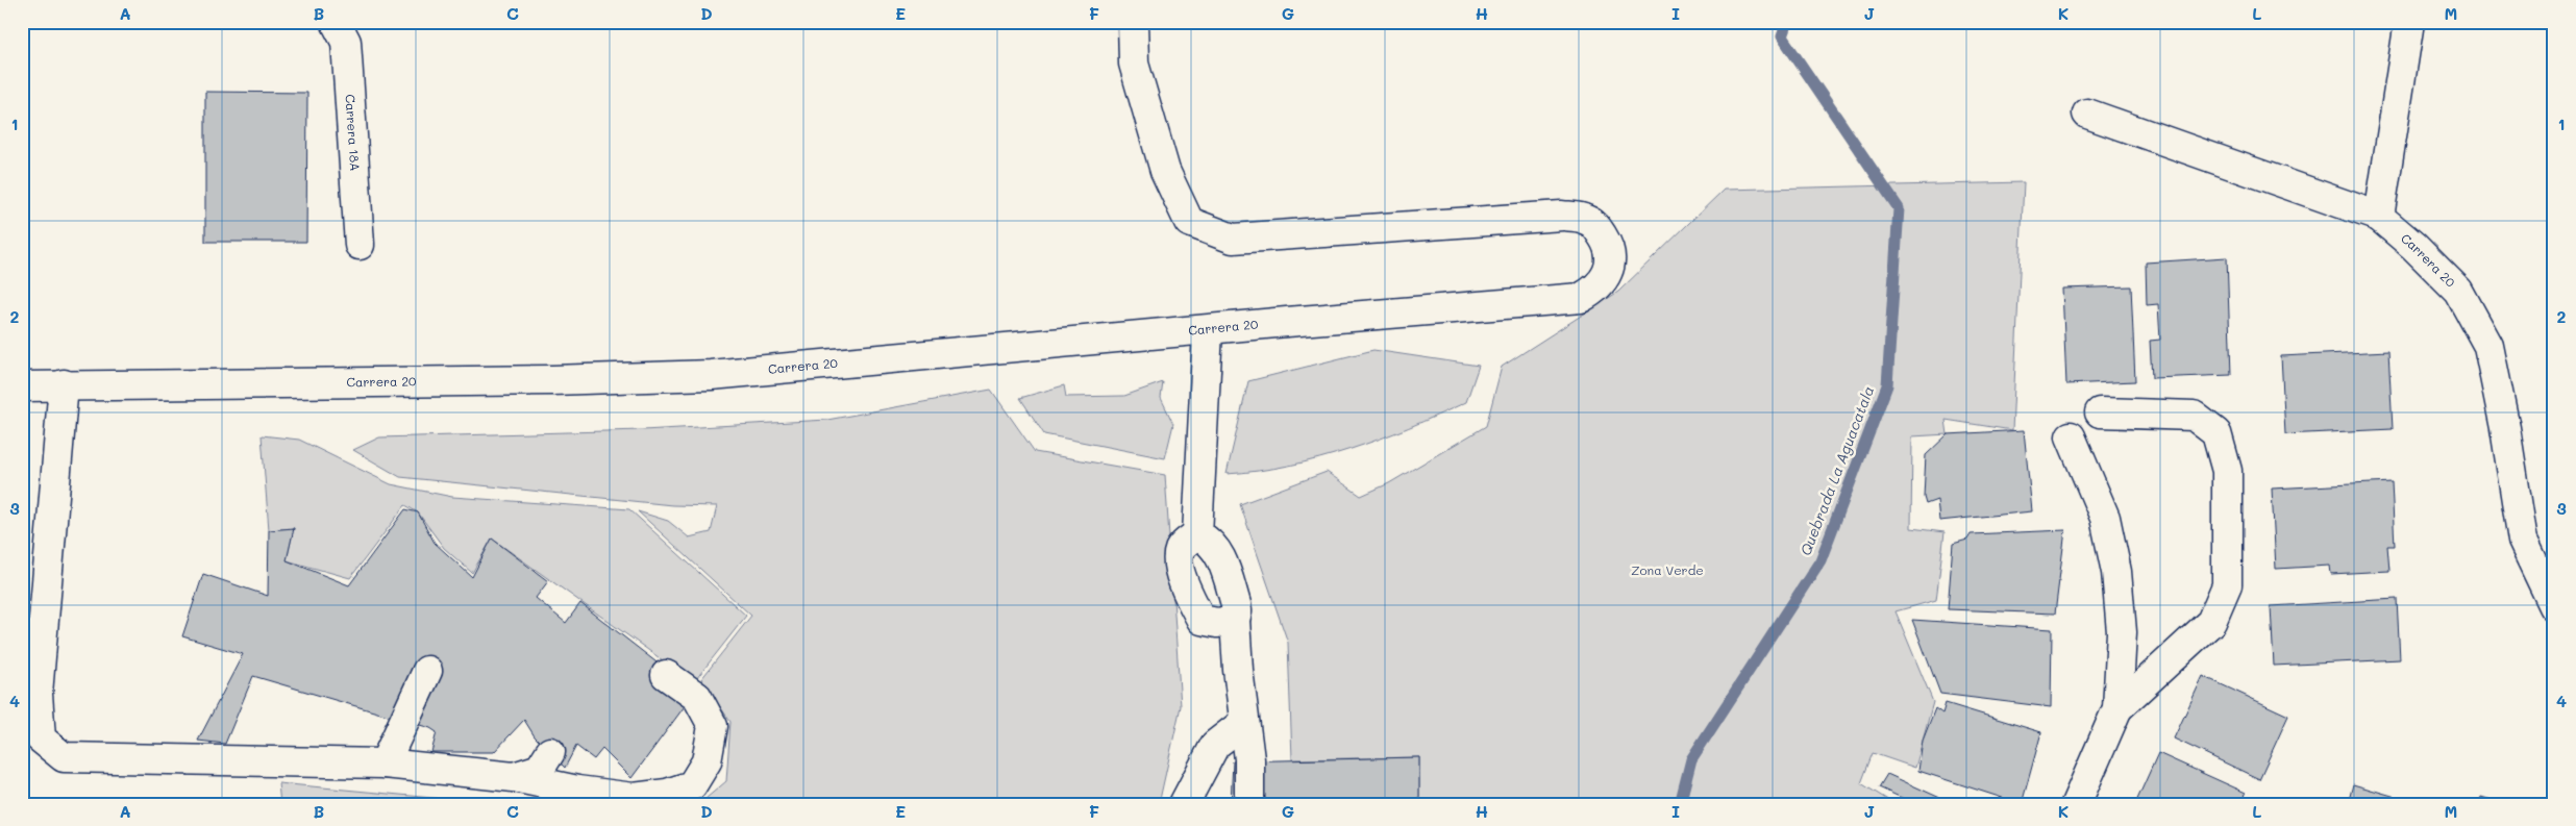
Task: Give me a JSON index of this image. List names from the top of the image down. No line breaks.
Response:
{"streets":{"street":["Carrera 18A","Carrera 20"]},"water":["Quebrada La Aguacatala"],"parks":["Zona Verde"],"grid":{"columns":["A","B","C","D","E","F","G","H","I","J","K","L","M"],"rows":["1","2","3","4"]}}
